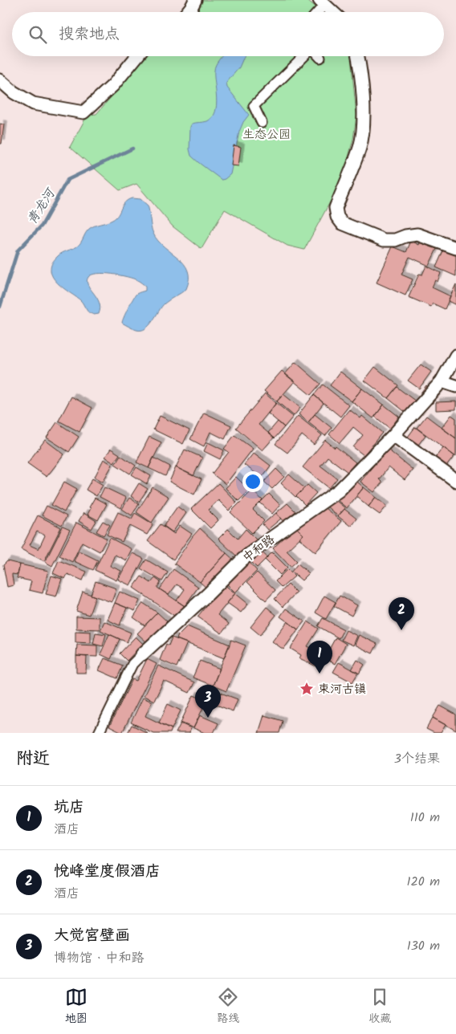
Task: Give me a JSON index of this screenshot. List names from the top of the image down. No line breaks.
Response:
{"streets":{"street":["中和路"]},"water":["青龙河"],"parks":["生态公园"],"places":{"place":["束河古镇"]},"page":{"search":"搜索地点","pins":["2","1","3"],"heading":["附近","3个结果"],"list":[{"mark":"1","name":"坑店","note":"酒店","value":"110 m"},{"mark":"2","name":"悦峰堂度假酒店","note":"酒店","value":"120 m"},{"mark":"3","name":"大觉宫壁画","note":"博物馆 · 中和路","value":"130 m"}],"nav":["地图","路线","收藏"]}}
